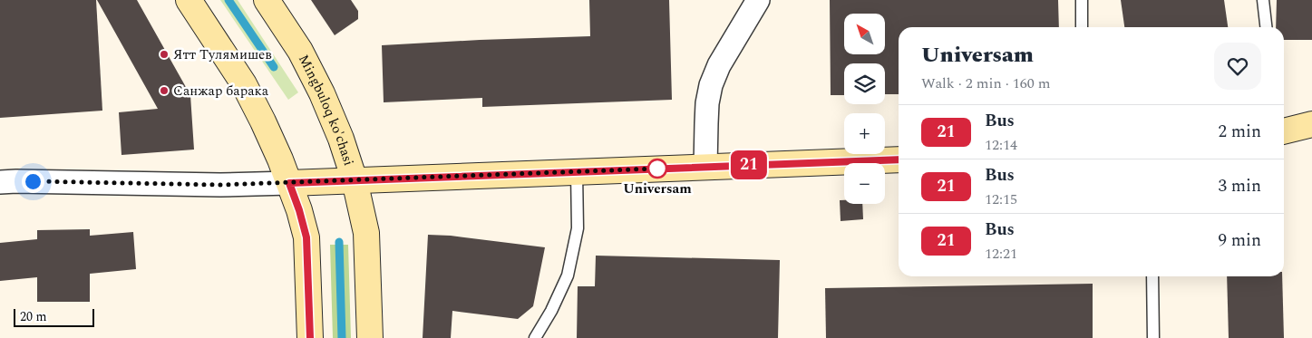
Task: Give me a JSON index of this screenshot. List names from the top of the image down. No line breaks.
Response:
{"streets":{"main road":["Mingbuloq ko'chasi"]},"places":["Ятт Тулямишев","Санжар барака","Universam"],"lines":["bus line 21"],"scale_bar":"20 m","north":"top left","page":{"on_map":"21","map_buttons":["+","−"],"heading":["Universam","Walk · 2 min · 160 m"],"list":[{"mark":"21","name":"Bus","note":"12:14","value":"2 min"},{"mark":"21","name":"Bus","note":"12:15","value":"3 min"},{"mark":"21","name":"Bus","note":"12:21","value":"9 min"}],"scale":"20 m"}}
